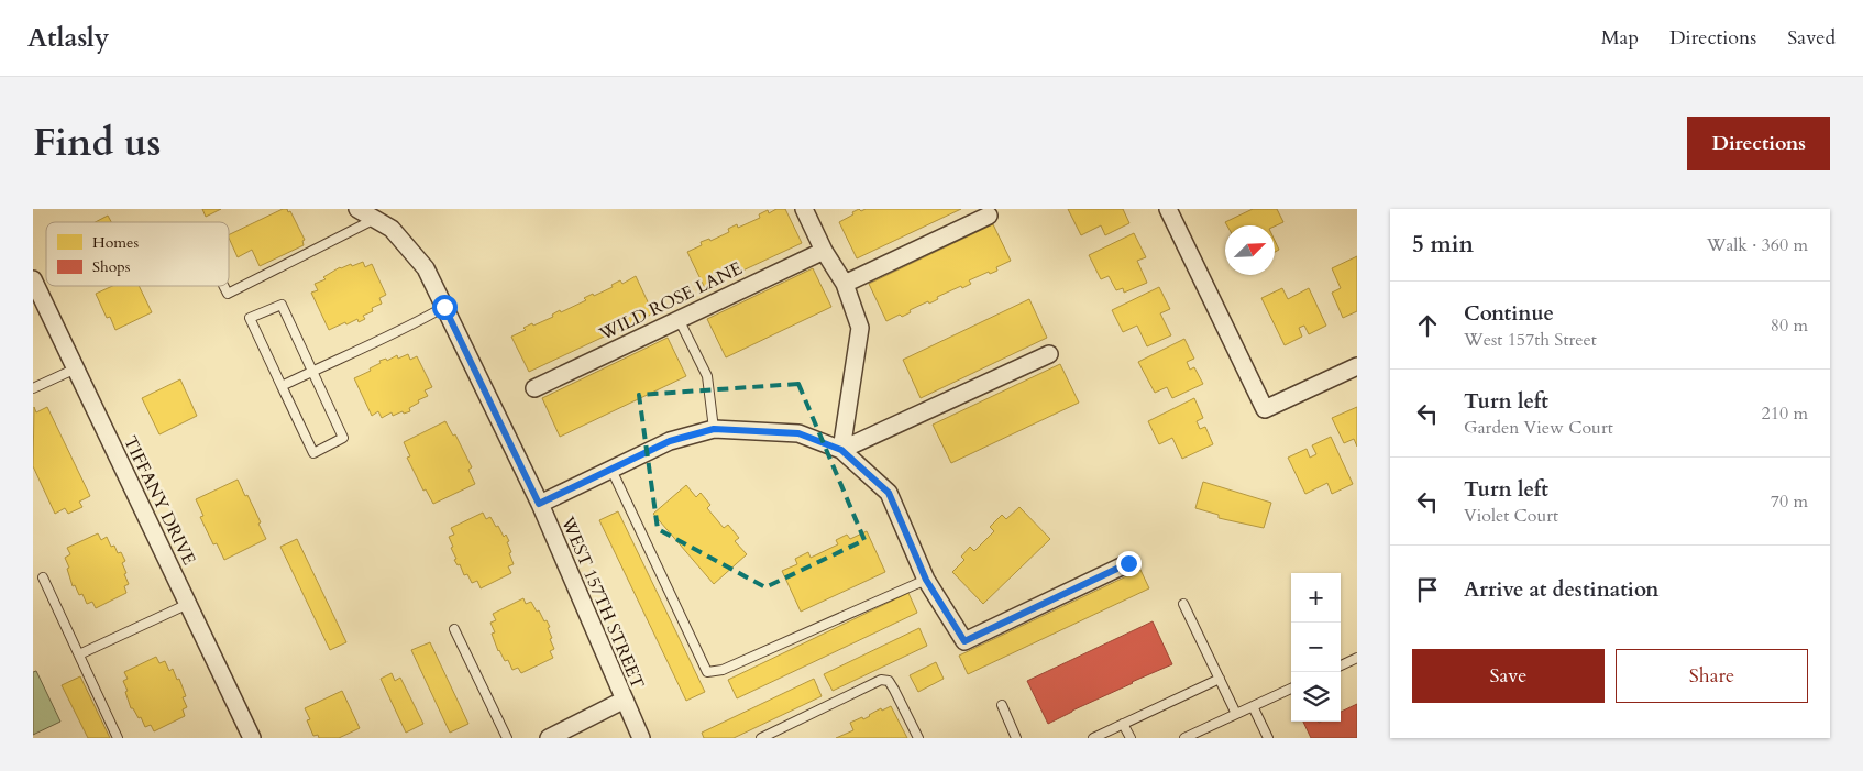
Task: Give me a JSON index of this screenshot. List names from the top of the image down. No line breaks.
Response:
{"streets":{"street":["WILD ROSE LANE","TIFFANY DRIVE","WEST 157TH STREET"]},"legend":["Homes","Shops"],"north":"top right","page":{"header":"Atlasly","nav":["Map","Directions","Saved"],"title":"Find us","buttons":["Directions",["Save","Share"]],"heading":["5 min","Walk · 360 m"],"list":[["Continue","West 157th Street","80 m"],["Turn left","Garden View Court","210 m"],["Turn left","Violet Court","70 m"],"Arrive at destination"],"map_buttons":["+","−"]}}
